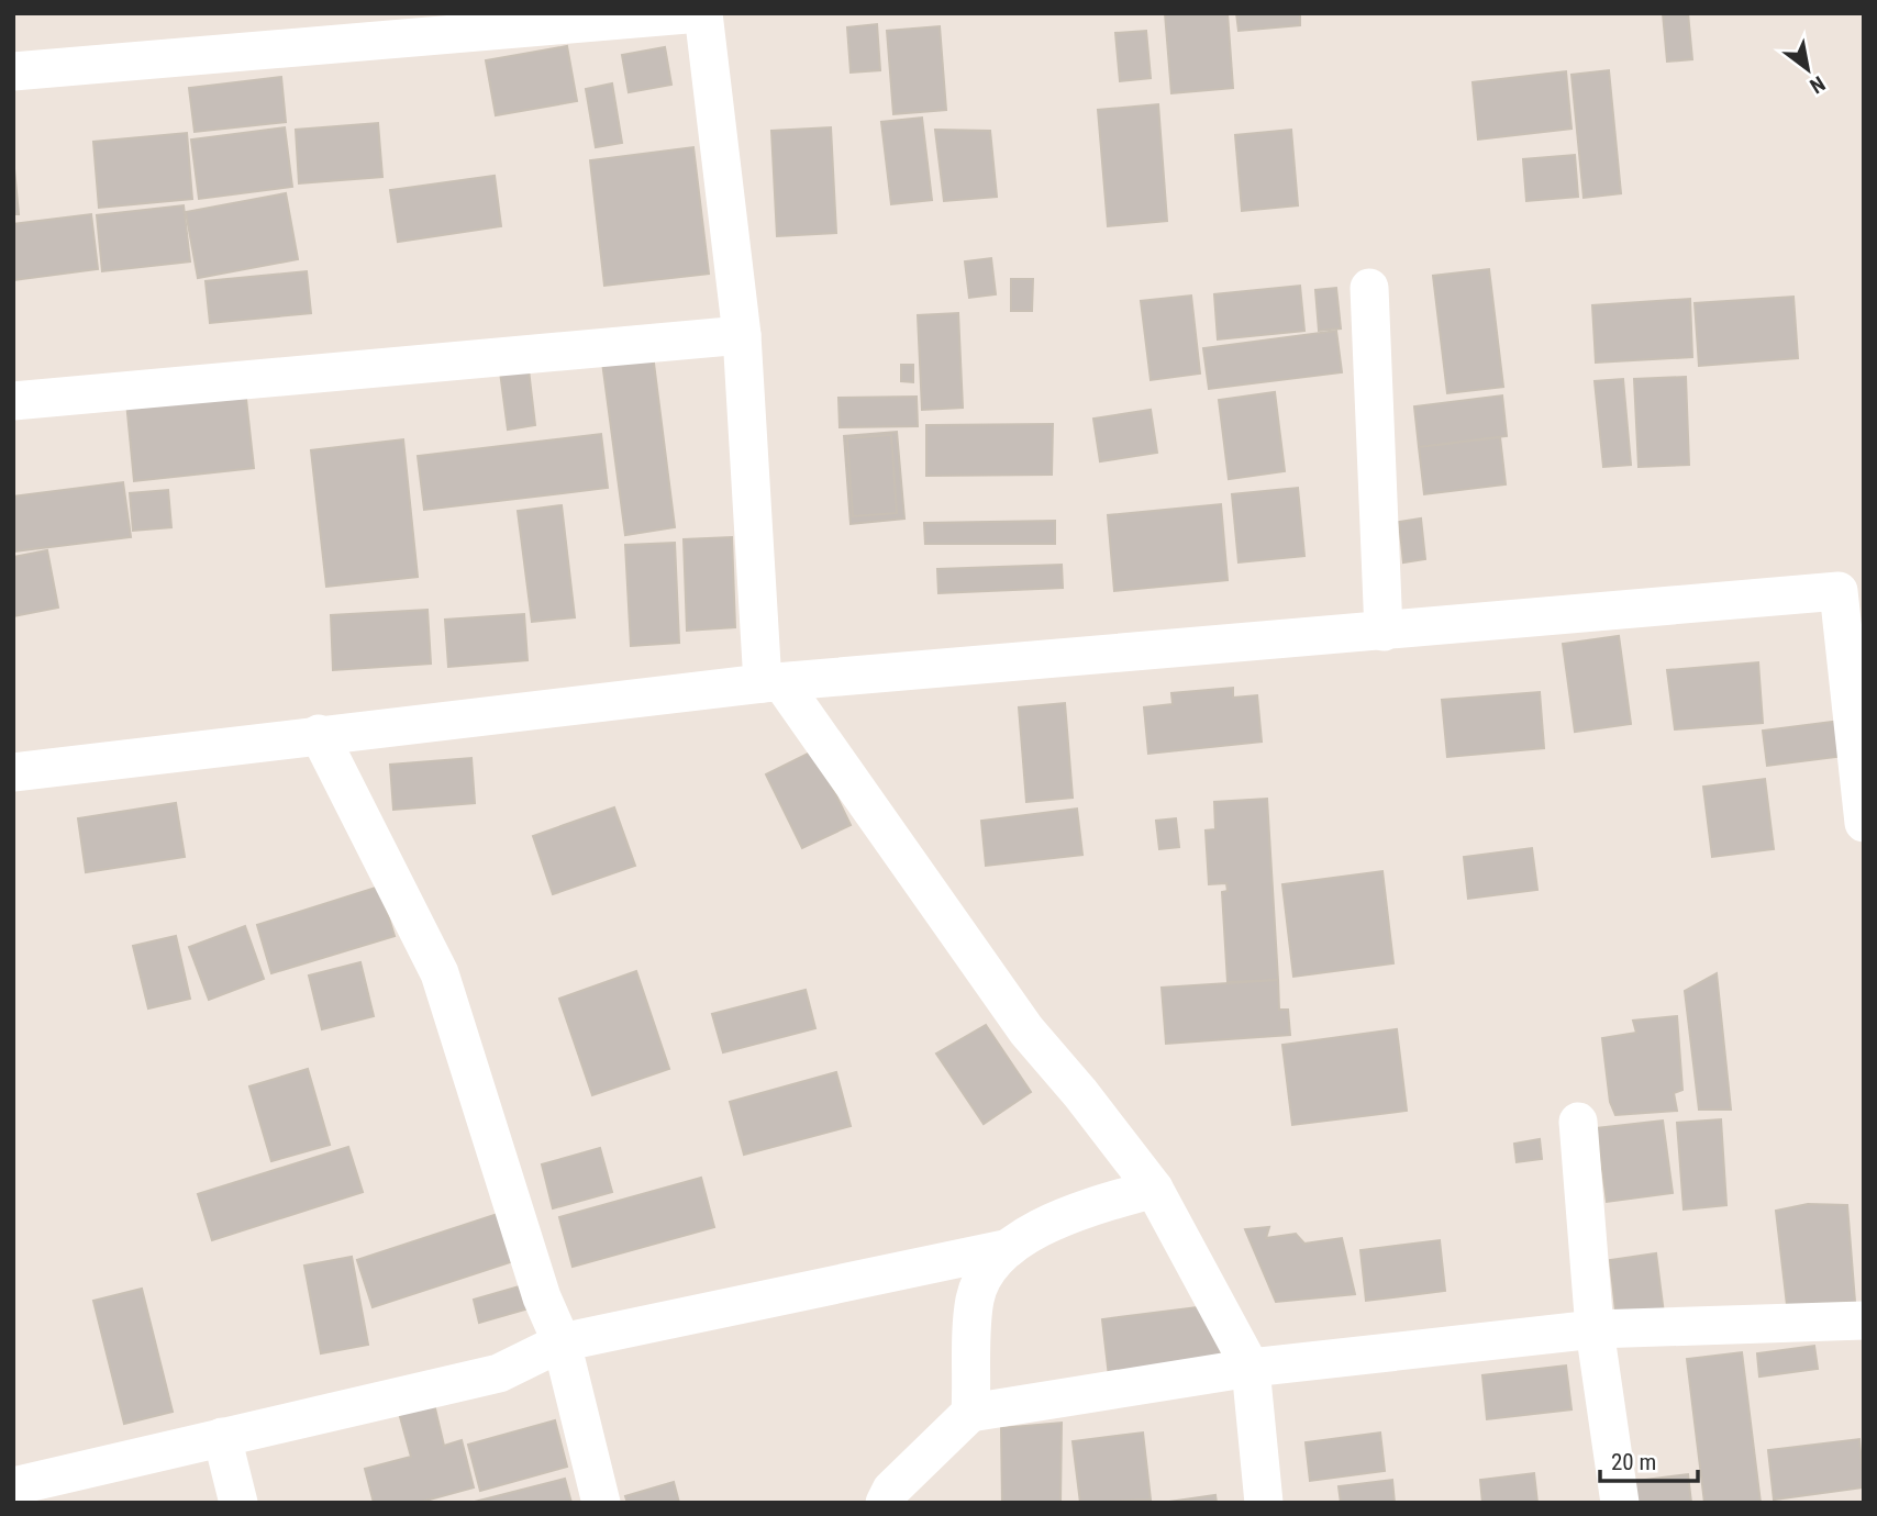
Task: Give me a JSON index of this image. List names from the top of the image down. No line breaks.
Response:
{"scale_bar":"20 m","north":"bottom right"}
